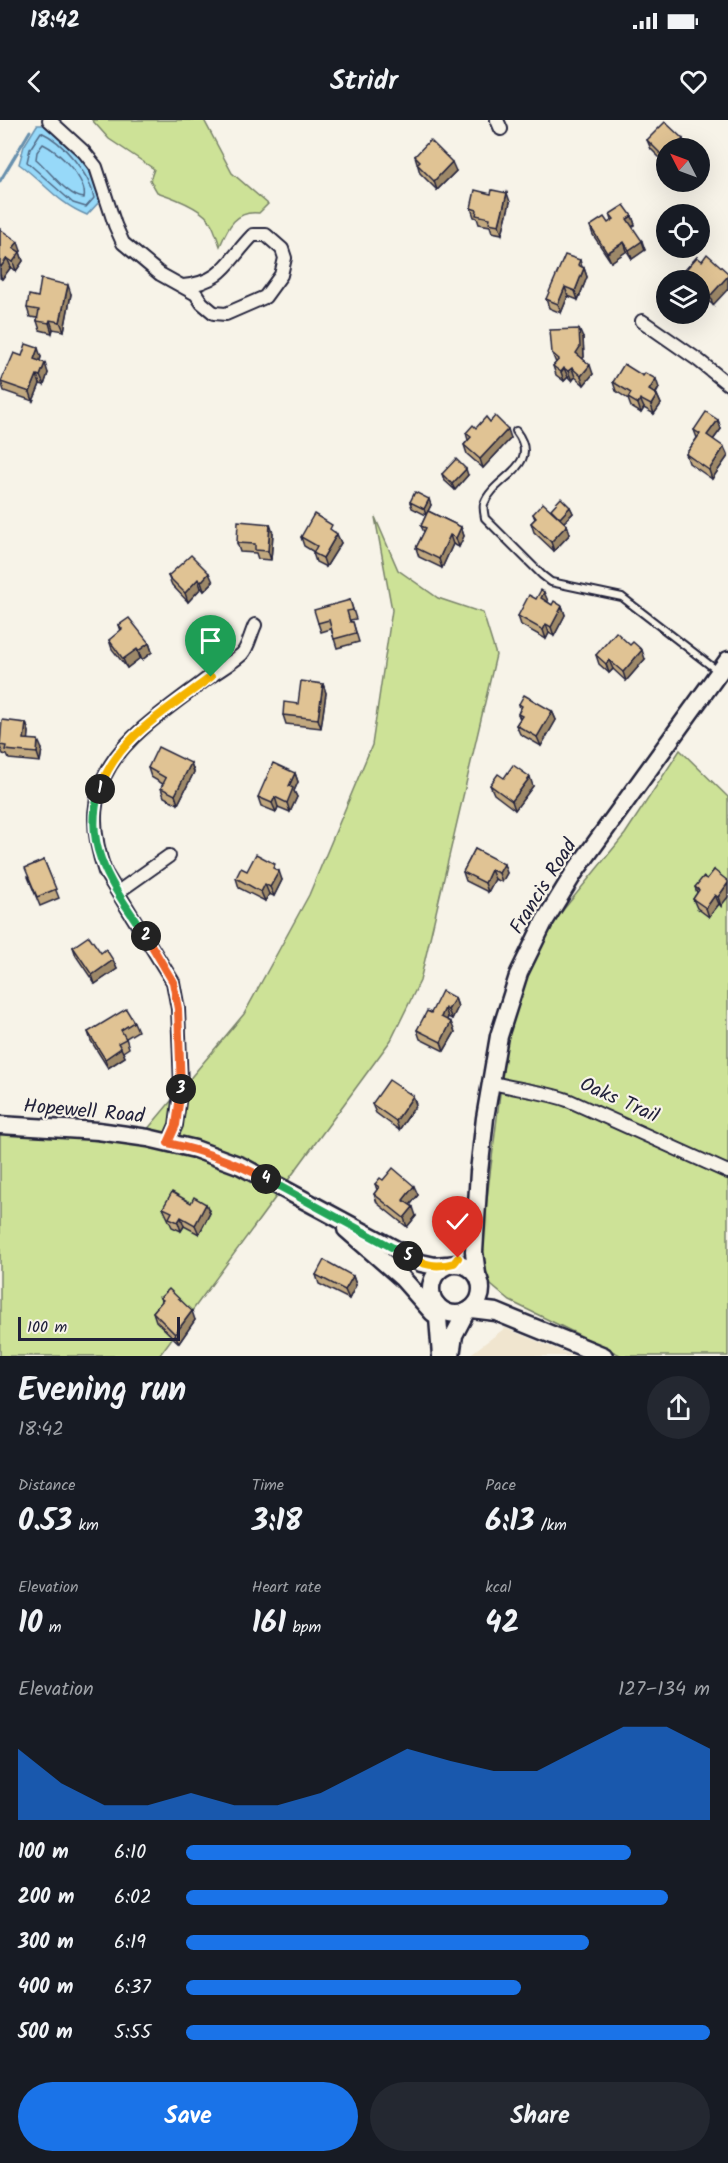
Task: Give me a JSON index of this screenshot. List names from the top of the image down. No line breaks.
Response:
{"streets":{"street":["Francis Road","Oaks Trail","Hopewell Road"]},"crossings":[["Francis Road","Oaks Trail"],["Francis Road","Hopewell Road"]],"scale_bar":"100 m","north":"top left","page":{"status":"18:42","header":"Stridr","pins":["1","2","3","4","5"],"scale":"100 m","heading":["Evening run","18:42"],"stats":[["Distance","0.53 km"],["Time","3:18"],["Pace","6:13 /km"],["Elevation","10 m"],["Heart rate","161 bpm"],["kcal","42"]],"chart":["Elevation","127–134 m"],"list":[{"name":"100 m","note":"6:10"},{"name":"200 m","note":"6:02"},{"name":"300 m","note":"6:19"},{"name":"400 m","note":"6:37"},{"name":"500 m","note":"5:55"}],"buttons":["Save","Share"]}}
